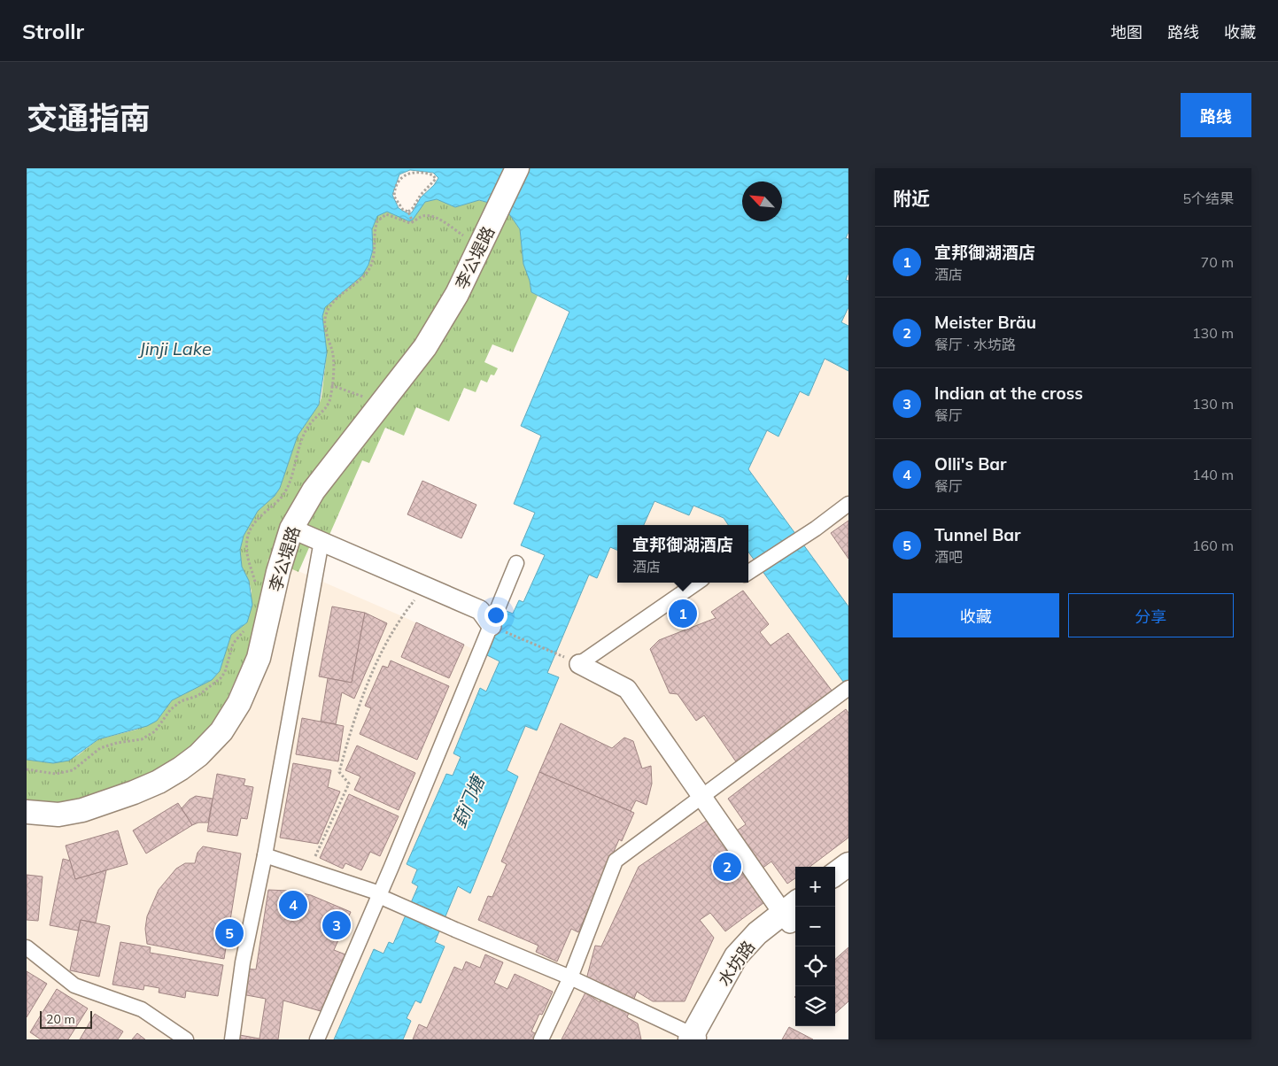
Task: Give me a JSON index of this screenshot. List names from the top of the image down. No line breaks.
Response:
{"streets":{"street":["李公堤路","水坊路"]},"water":["Jinji Lake","葑门塘"],"scale_bar":"20 m","north":"top left","page":{"header":"Strollr","nav":["地图","路线","收藏"],"title":"交通指南","buttons":["路线",["收藏","分享"]],"heading":["附近","5个结果"],"list":[{"mark":"1","name":"宜邦御湖酒店","note":"酒店","value":"70 m"},{"mark":"2","name":"Meister Bräu","note":"餐厅 · 水坊路","value":"130 m"},{"mark":"3","name":"Indian at the cross","note":"餐厅","value":"130 m"},{"mark":"4","name":"Olli's Bar","note":"餐厅","value":"140 m"},{"mark":"5","name":"Tunnel Bar","note":"酒吧","value":"160 m"}],"popup":["宜邦御湖酒店","酒店"],"pins":["1","2","4","3","5"],"map_buttons":["+","−"],"scale":"20 m"}}
